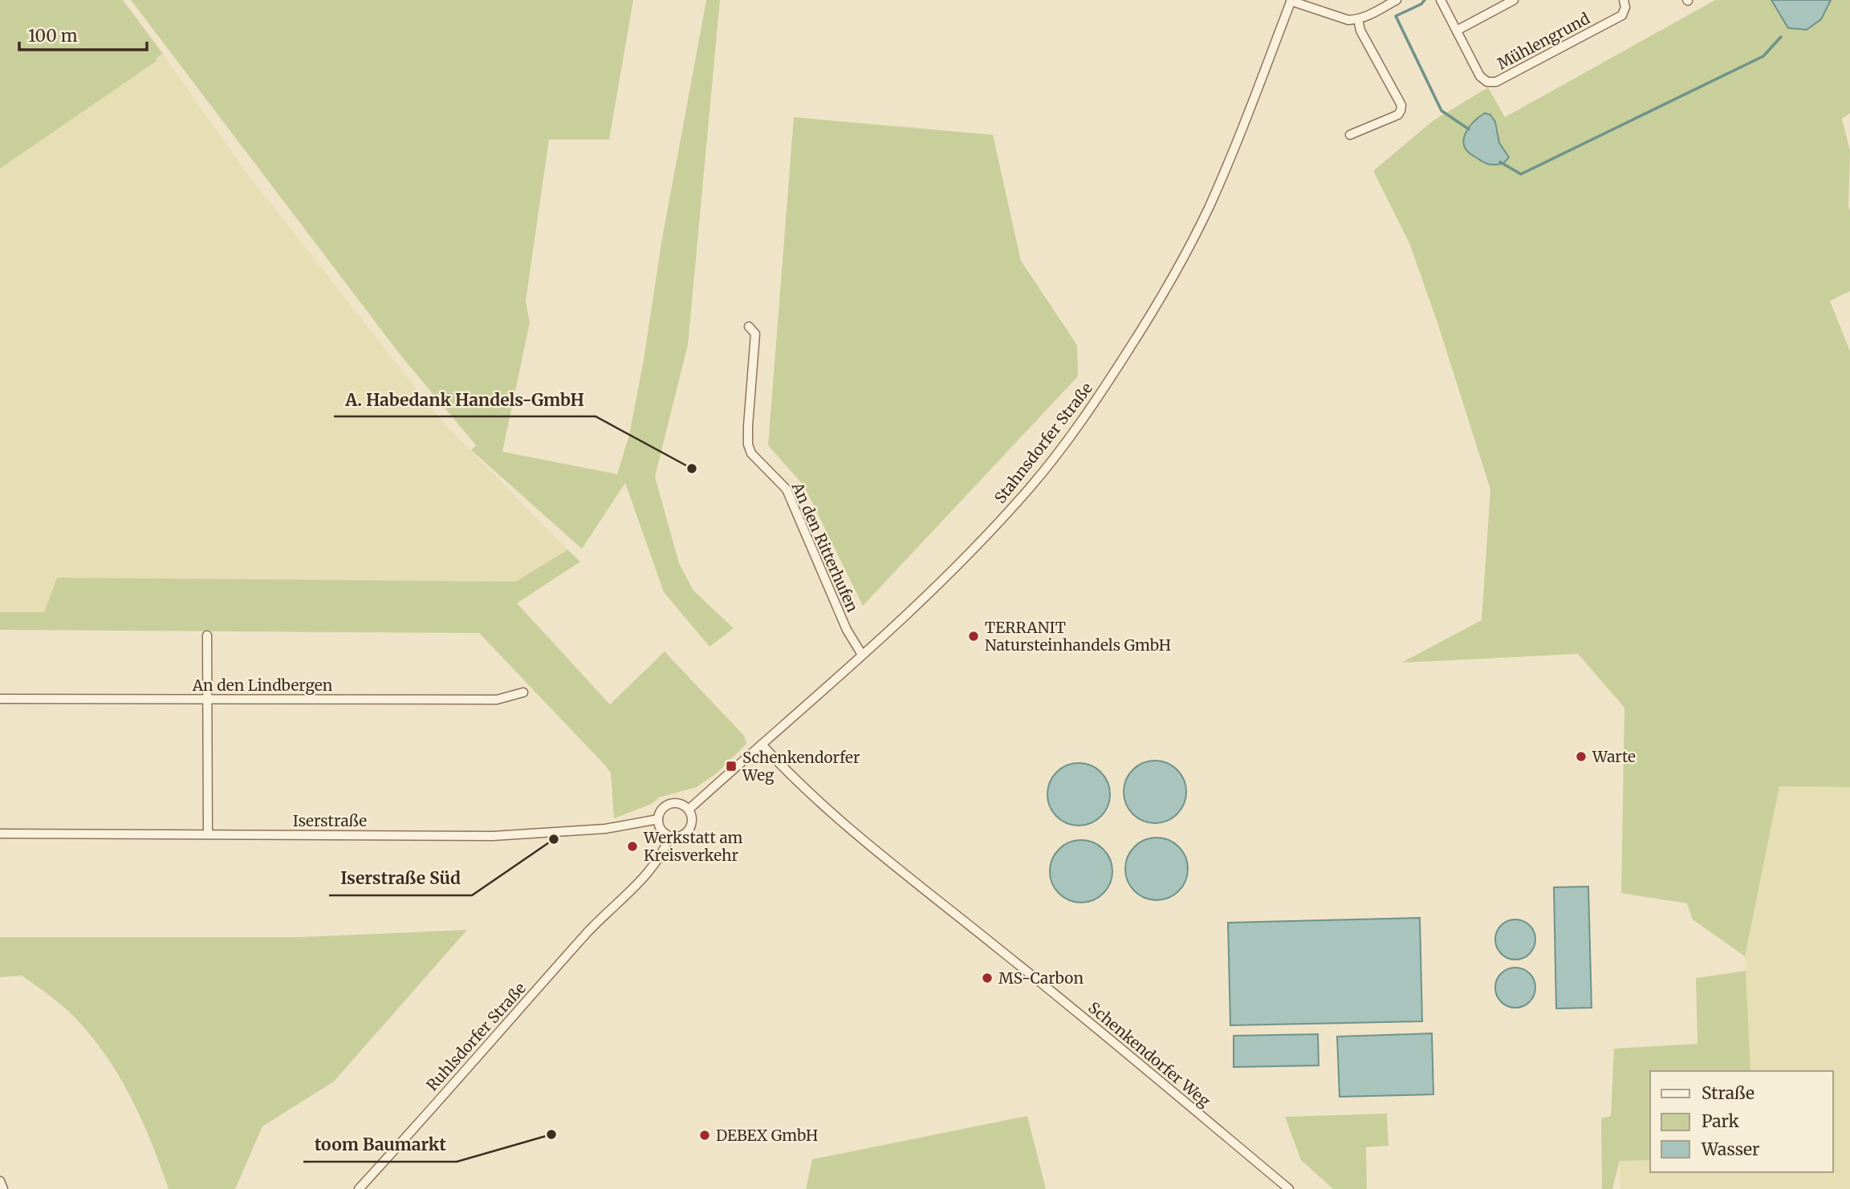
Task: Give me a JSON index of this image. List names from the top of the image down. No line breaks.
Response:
{"streets":{"street":["Mühlengrund","Stahnsdorfer Straße","An den Ritterhufen","An den Lindbergen","Iserstraße","Ruhlsdorfer Straße","Schenkendorfer Weg"]},"crossings":[["Stahnsdorfer Straße","An den Ritterhufen"],["Stahnsdorfer Straße","Iserstraße"],["Stahnsdorfer Straße","Ruhlsdorfer Straße"],["Stahnsdorfer Straße","Schenkendorfer Weg"],["Iserstraße","Ruhlsdorfer Straße"]],"places":{"other":["A. Habedank Handels-GmbH","TERRANIT Natursteinhandels GmbH","Warte","Iserstraße Süd","Werkstatt am Kreisverkehr","MS-Carbon","toom Baumarkt","DEBEX GmbH"],"transit":["Schenkendorfer Weg"]},"legend":["Straße","Park","Wasser"],"scale_bar":"100 m"}
